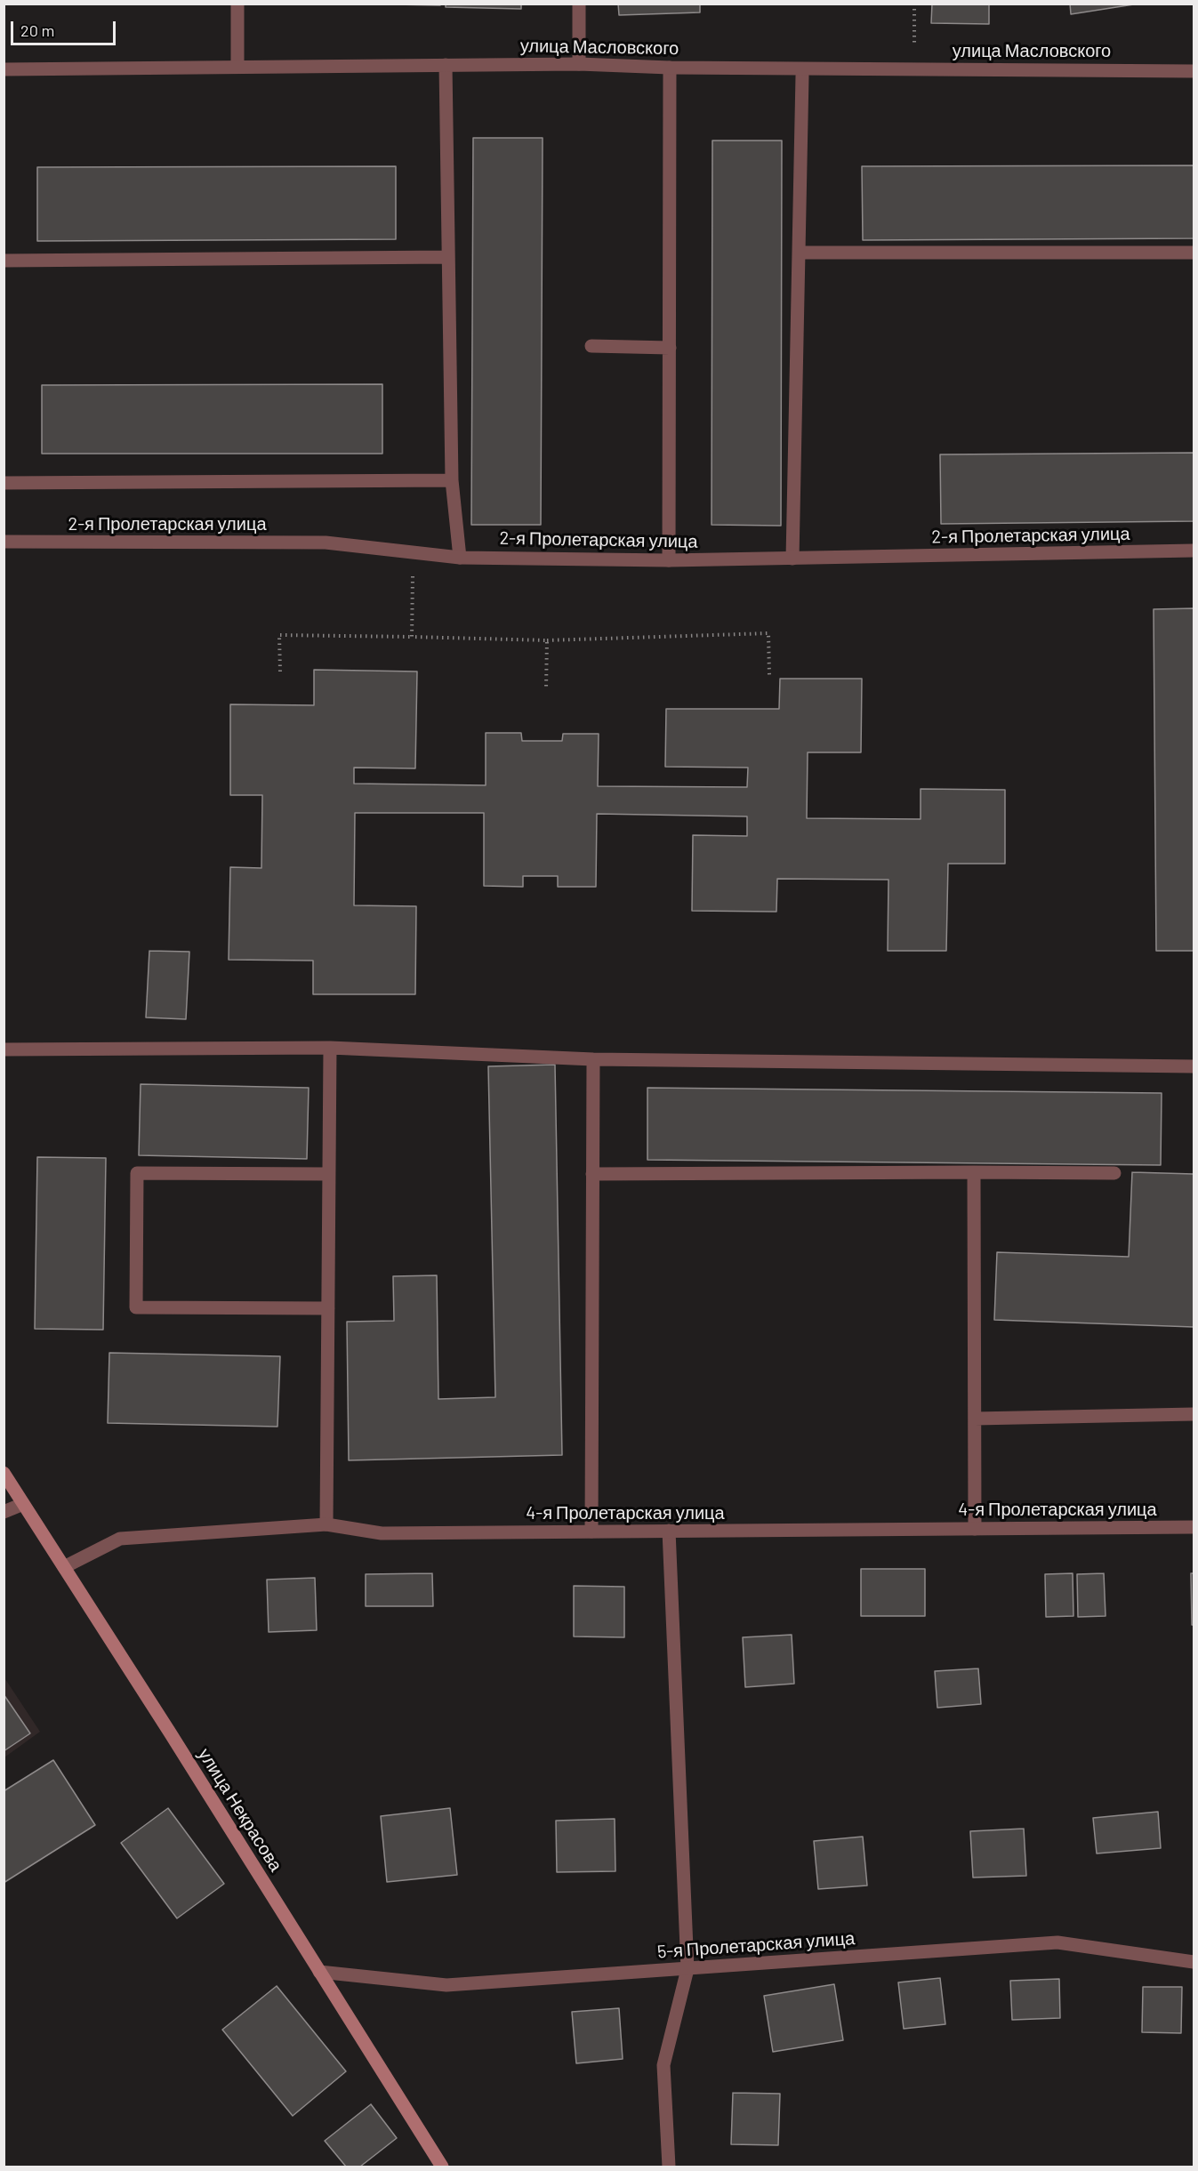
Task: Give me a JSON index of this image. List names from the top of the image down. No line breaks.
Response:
{"streets":{"street":["улица Масловского","2-я Пролетарская улица","4-я Пролетарская улица","улица Некрасова","5-я Пролетарская улица"]},"crossings":[["4-я Пролетарская улица","улица Некрасова"],["улица Некрасова","5-я Пролетарская улица"]],"scale_bar":"20 m"}
